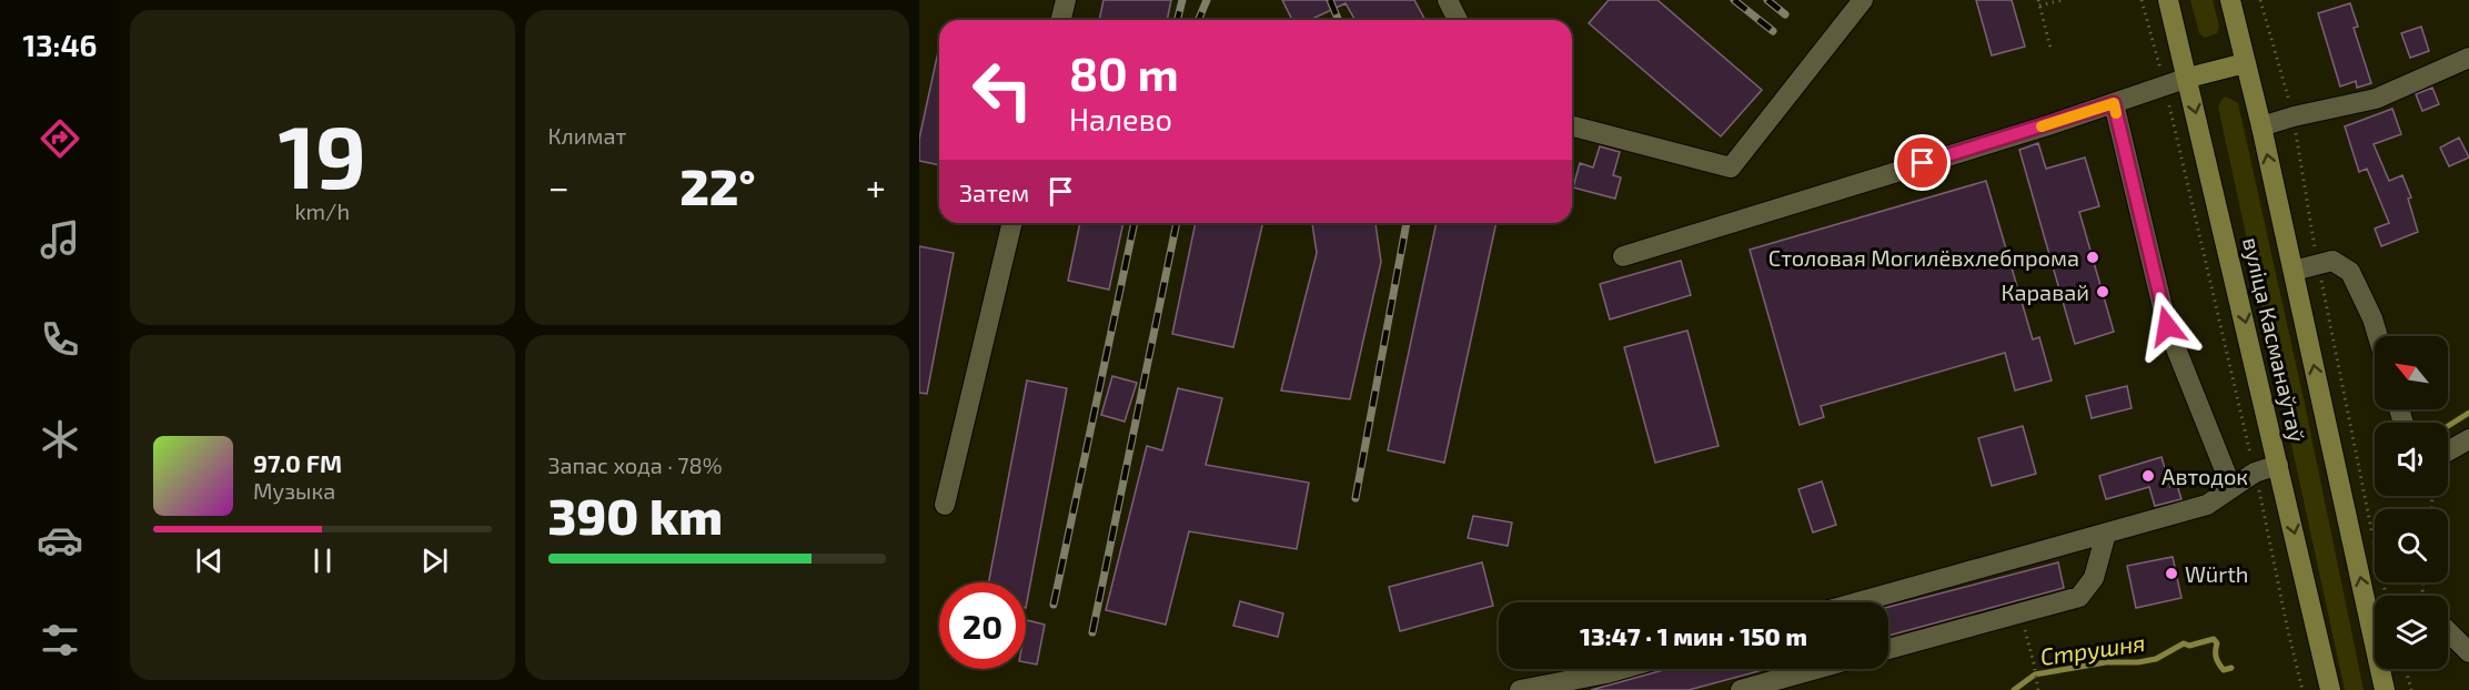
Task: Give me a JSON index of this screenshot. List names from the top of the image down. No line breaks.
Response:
{"streets":{"main road":["вуліца Касманаўтаў"]},"water":["Струшня"],"places":["Столовая Могилёвхлебпрома","Каравай","Автодок","Würth"],"north":"top left","page":{"tabs":"13:46","tile":[["19","km/h"],"Климат",["Запас хода · 78%","390 km"]],"turn":["80 m","Налево"],"heat":["−","22°","+"],"then":"Затем","song":["97.0 FM","Музыка"],"limit":"20","trip":"13:47 · 1 мин · 150 m"}}
